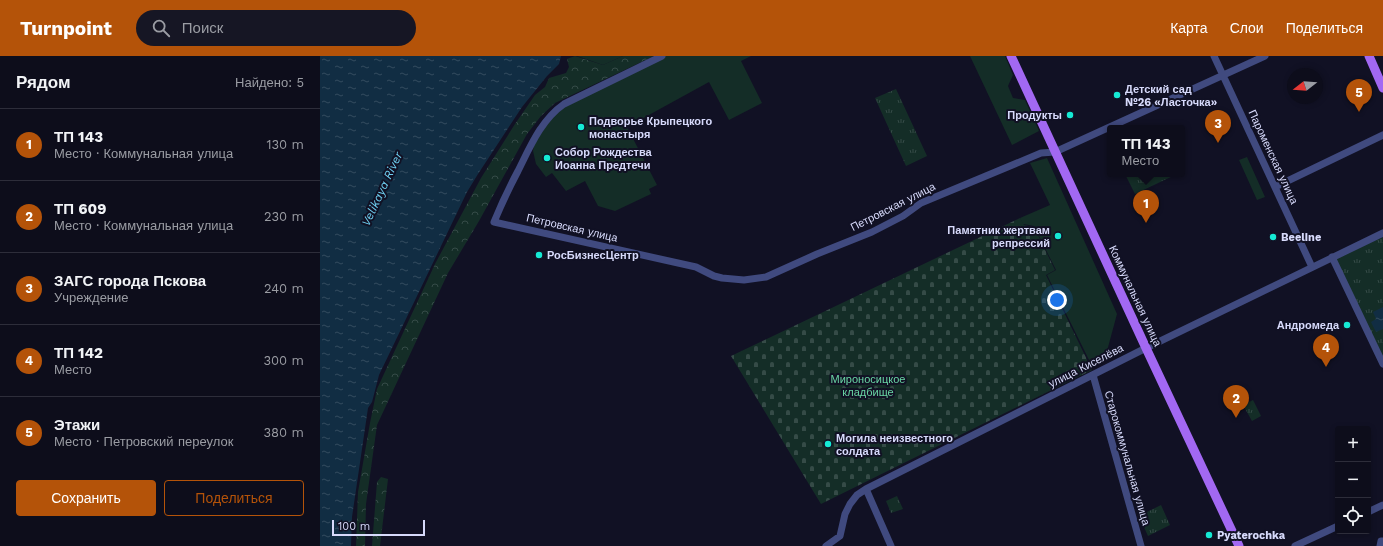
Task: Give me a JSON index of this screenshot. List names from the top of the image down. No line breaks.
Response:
{"streets":{"main road":["Коммунальная улица"],"street":["Пароменская улица","Петровская улица","улица Киселёва","Старокоммунальная улица"]},"crossings":[["Пароменская улица","Петровская улица"],["Пароменская улица","улица Киселёва"],["Петровская улица","Коммунальная улица"],["Коммунальная улица","улица Киселёва"],["улица Киселёва","Старокоммунальная улица"]],"water":["Velikaya River"],"parks":["Мироносицкое кладбище"],"places":["Детский сад №26 «Ласточка»","Продукты","Подворье Крыпецкого монастыря","Собор Рождества Иоанна Предтечи","Памятник жертвам репрессий","Beeline","РосБизнесЦентр","Андромеда","Могила неизвестного солдата","Pyaterochka"],"scale_bar":"100 m","north":"left","page":{"header":"Turnpoint","search":"Поиск","nav":["Карта","Слои","Поделиться"],"heading":["Рядом","Найдено: 5"],"pins":["5","3","1","4","2"],"list":[{"mark":"1","name":"ТП 143","note":"Место · Коммунальная улица","value":"130 m"},{"mark":"2","name":"ТП 609","note":"Место · Коммунальная улица","value":"230 m"},{"mark":"3","name":"ЗАГС города Пскова","note":"Учреждение","value":"240 m"},{"mark":"4","name":"ТП 142","note":"Место","value":"300 m"},{"mark":"5","name":"Этажи","note":"Место · Петровский переулок","value":"380 m"}],"popup":["ТП 143","Место"],"map_buttons":["+","−"],"buttons":["Сохранить","Поделиться"],"scale":"100 m"}}
